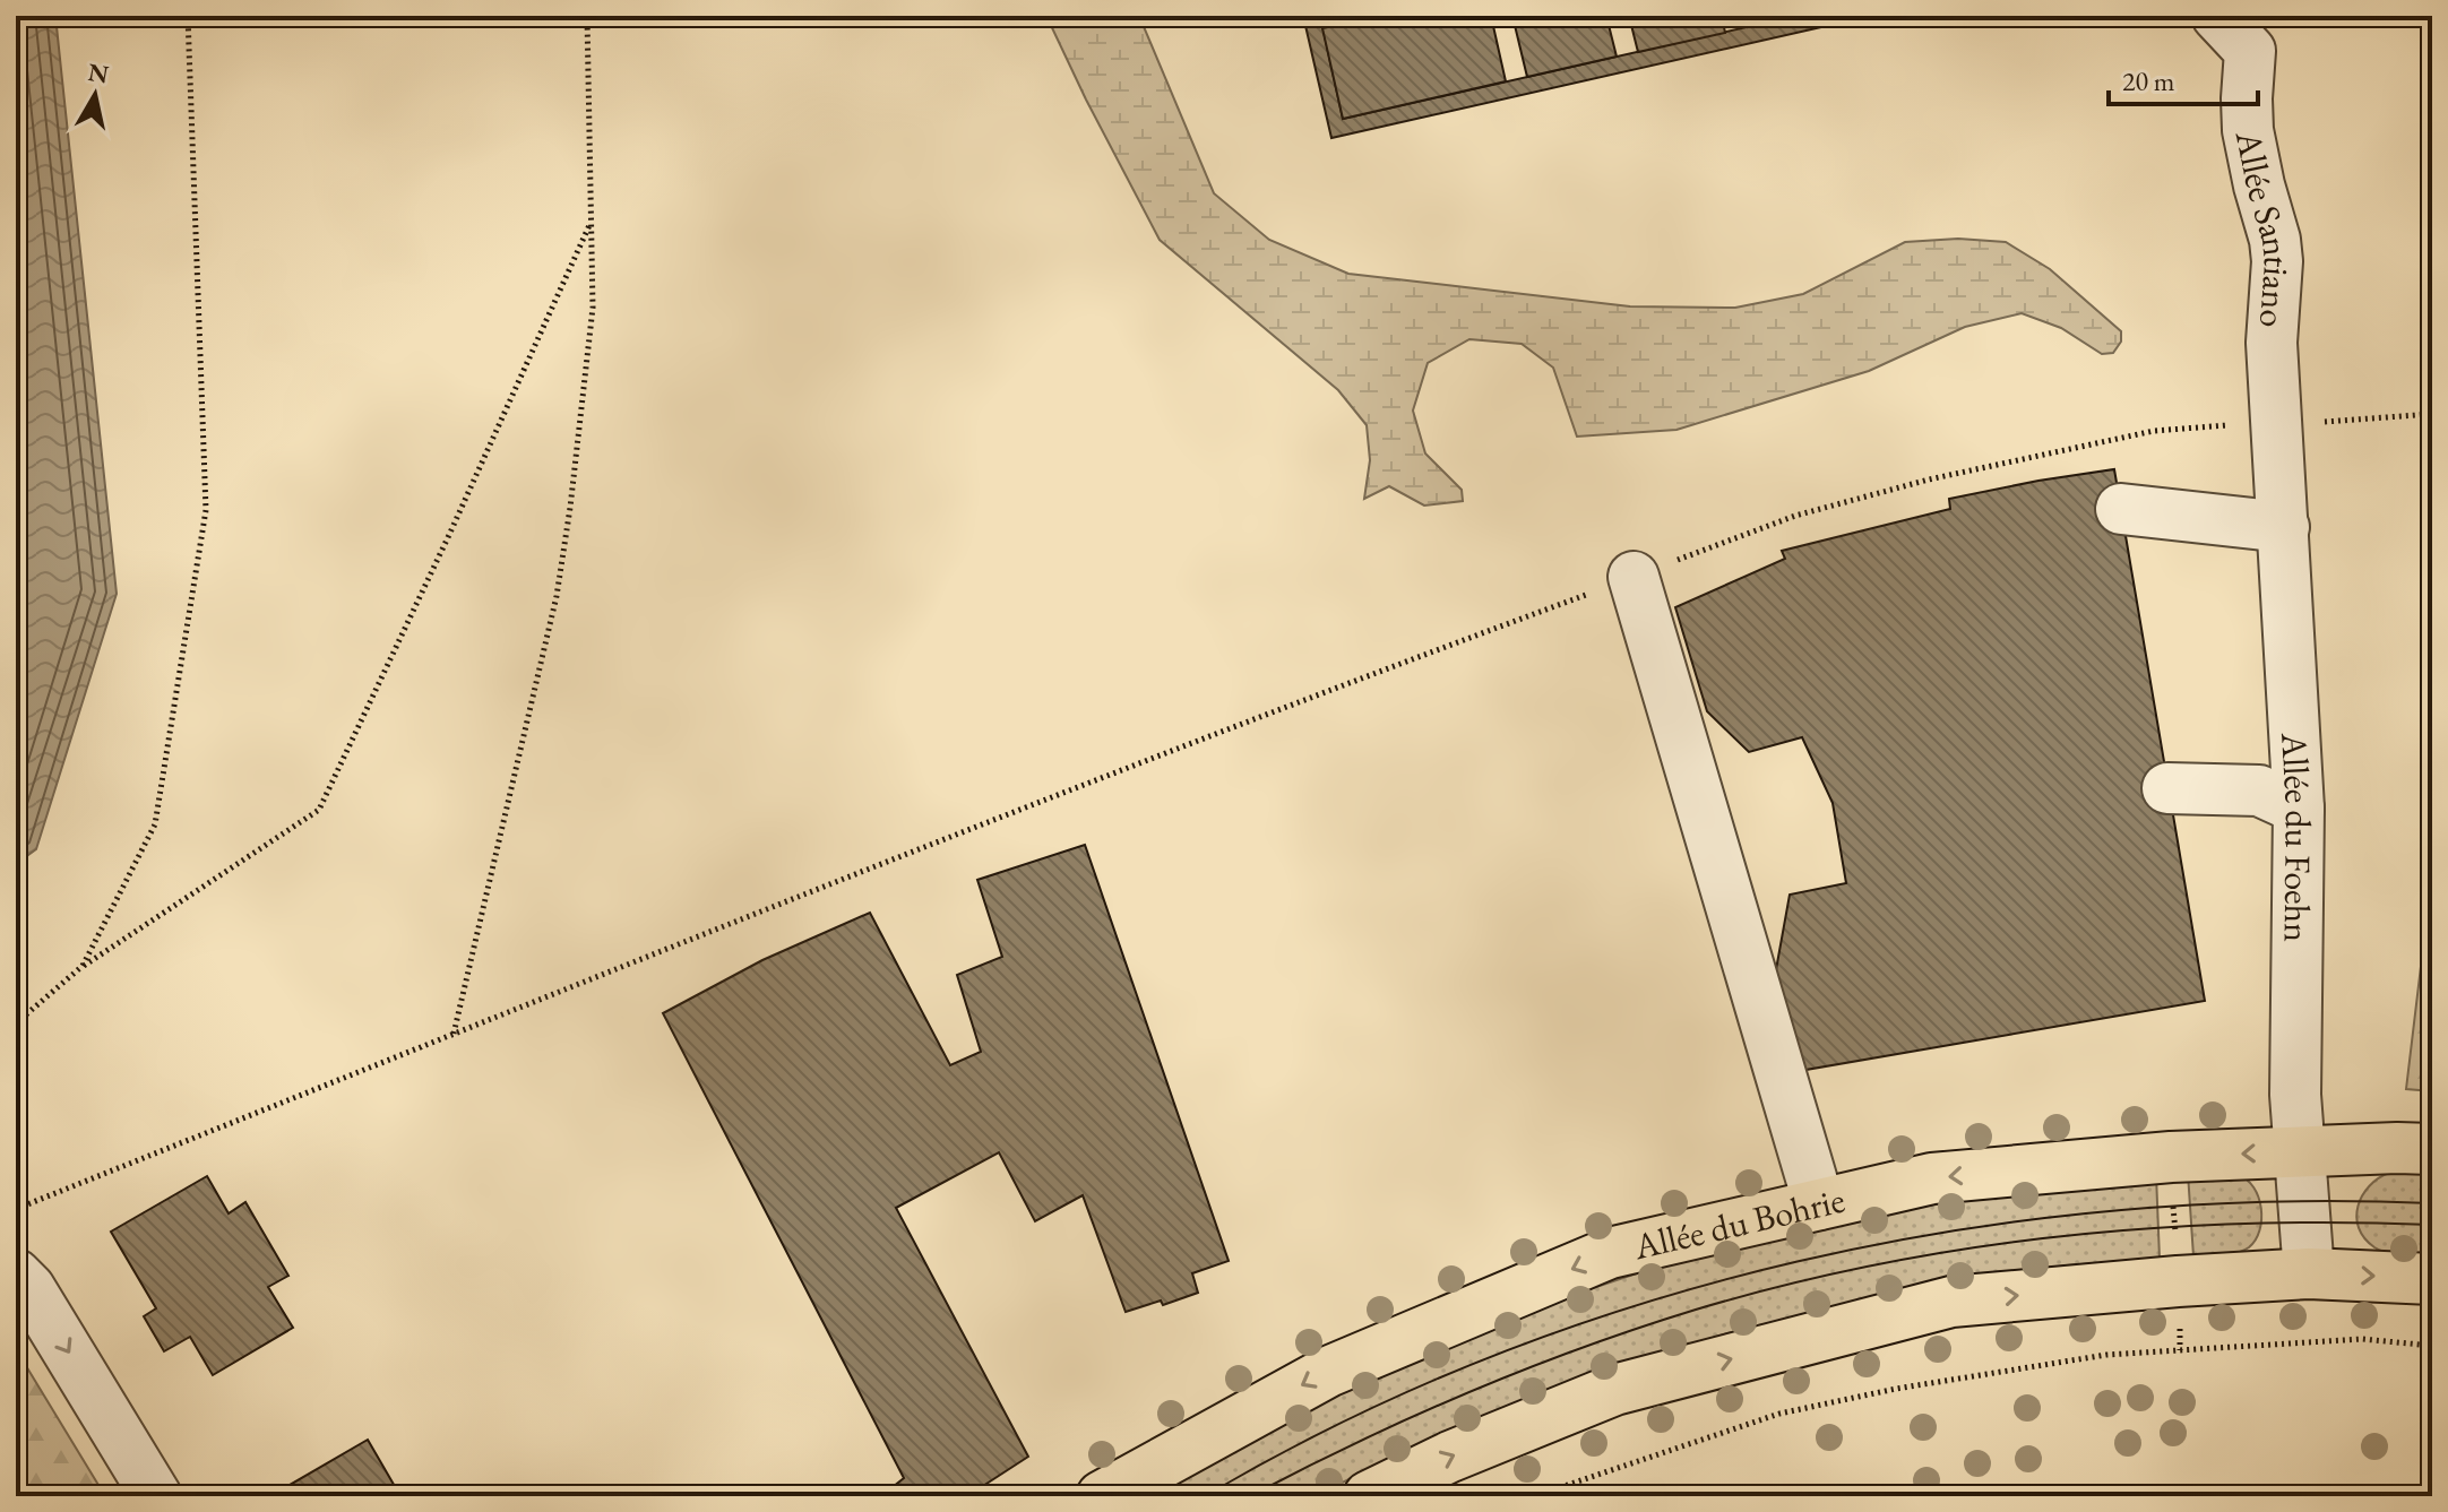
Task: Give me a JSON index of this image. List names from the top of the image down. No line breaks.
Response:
{"streets":{"main road":["Allée du Bohrie"],"street":["Allée Santiano","Allée du Foehn"]},"crossings":[["Allée Santiano","Allée du Foehn"],["Allée du Foehn","Allée du Bohrie"]],"scale_bar":"20 m","north":"top"}
